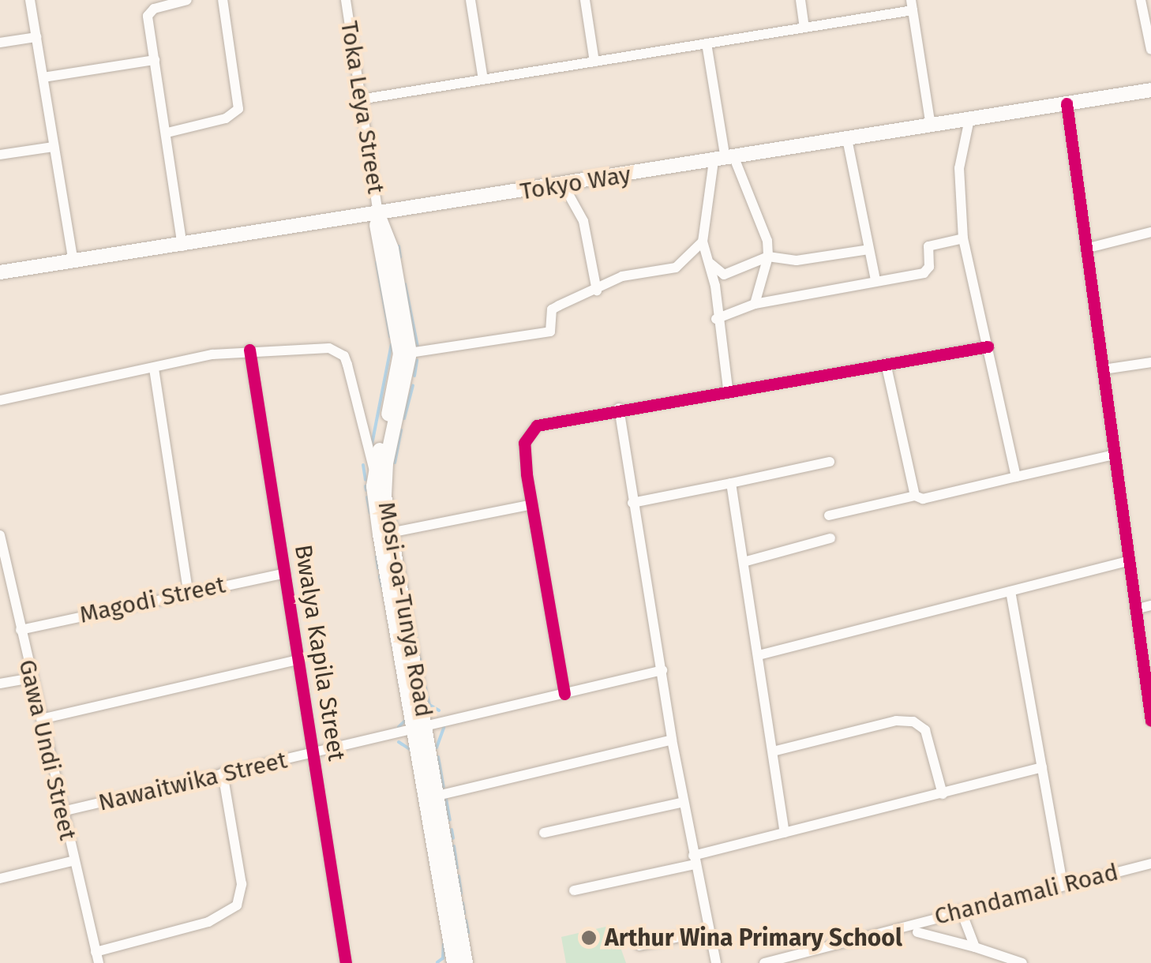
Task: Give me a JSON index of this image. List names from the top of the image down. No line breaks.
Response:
{"streets":{"main road":["Tokyo Way","Mosi-oa-Tunya Road"],"street":["Toka Leya Street","Magodi Street","Bwalya Kapila Street","Gawa Undi Street","Nawaitwika Street","Chandamali Road"]},"crossings":[["Toka Leya Street","Tokyo Way"],["Toka Leya Street","Mosi-oa-Tunya Road"],["Tokyo Way","Mosi-oa-Tunya Road"],["Magodi Street","Bwalya Kapila Street"],["Magodi Street","Gawa Undi Street"],["Mosi-oa-Tunya Road","Nawaitwika Street"],["Bwalya Kapila Street","Nawaitwika Street"],["Gawa Undi Street","Nawaitwika Street"]],"places":["Arthur Wina Primary School"]}
